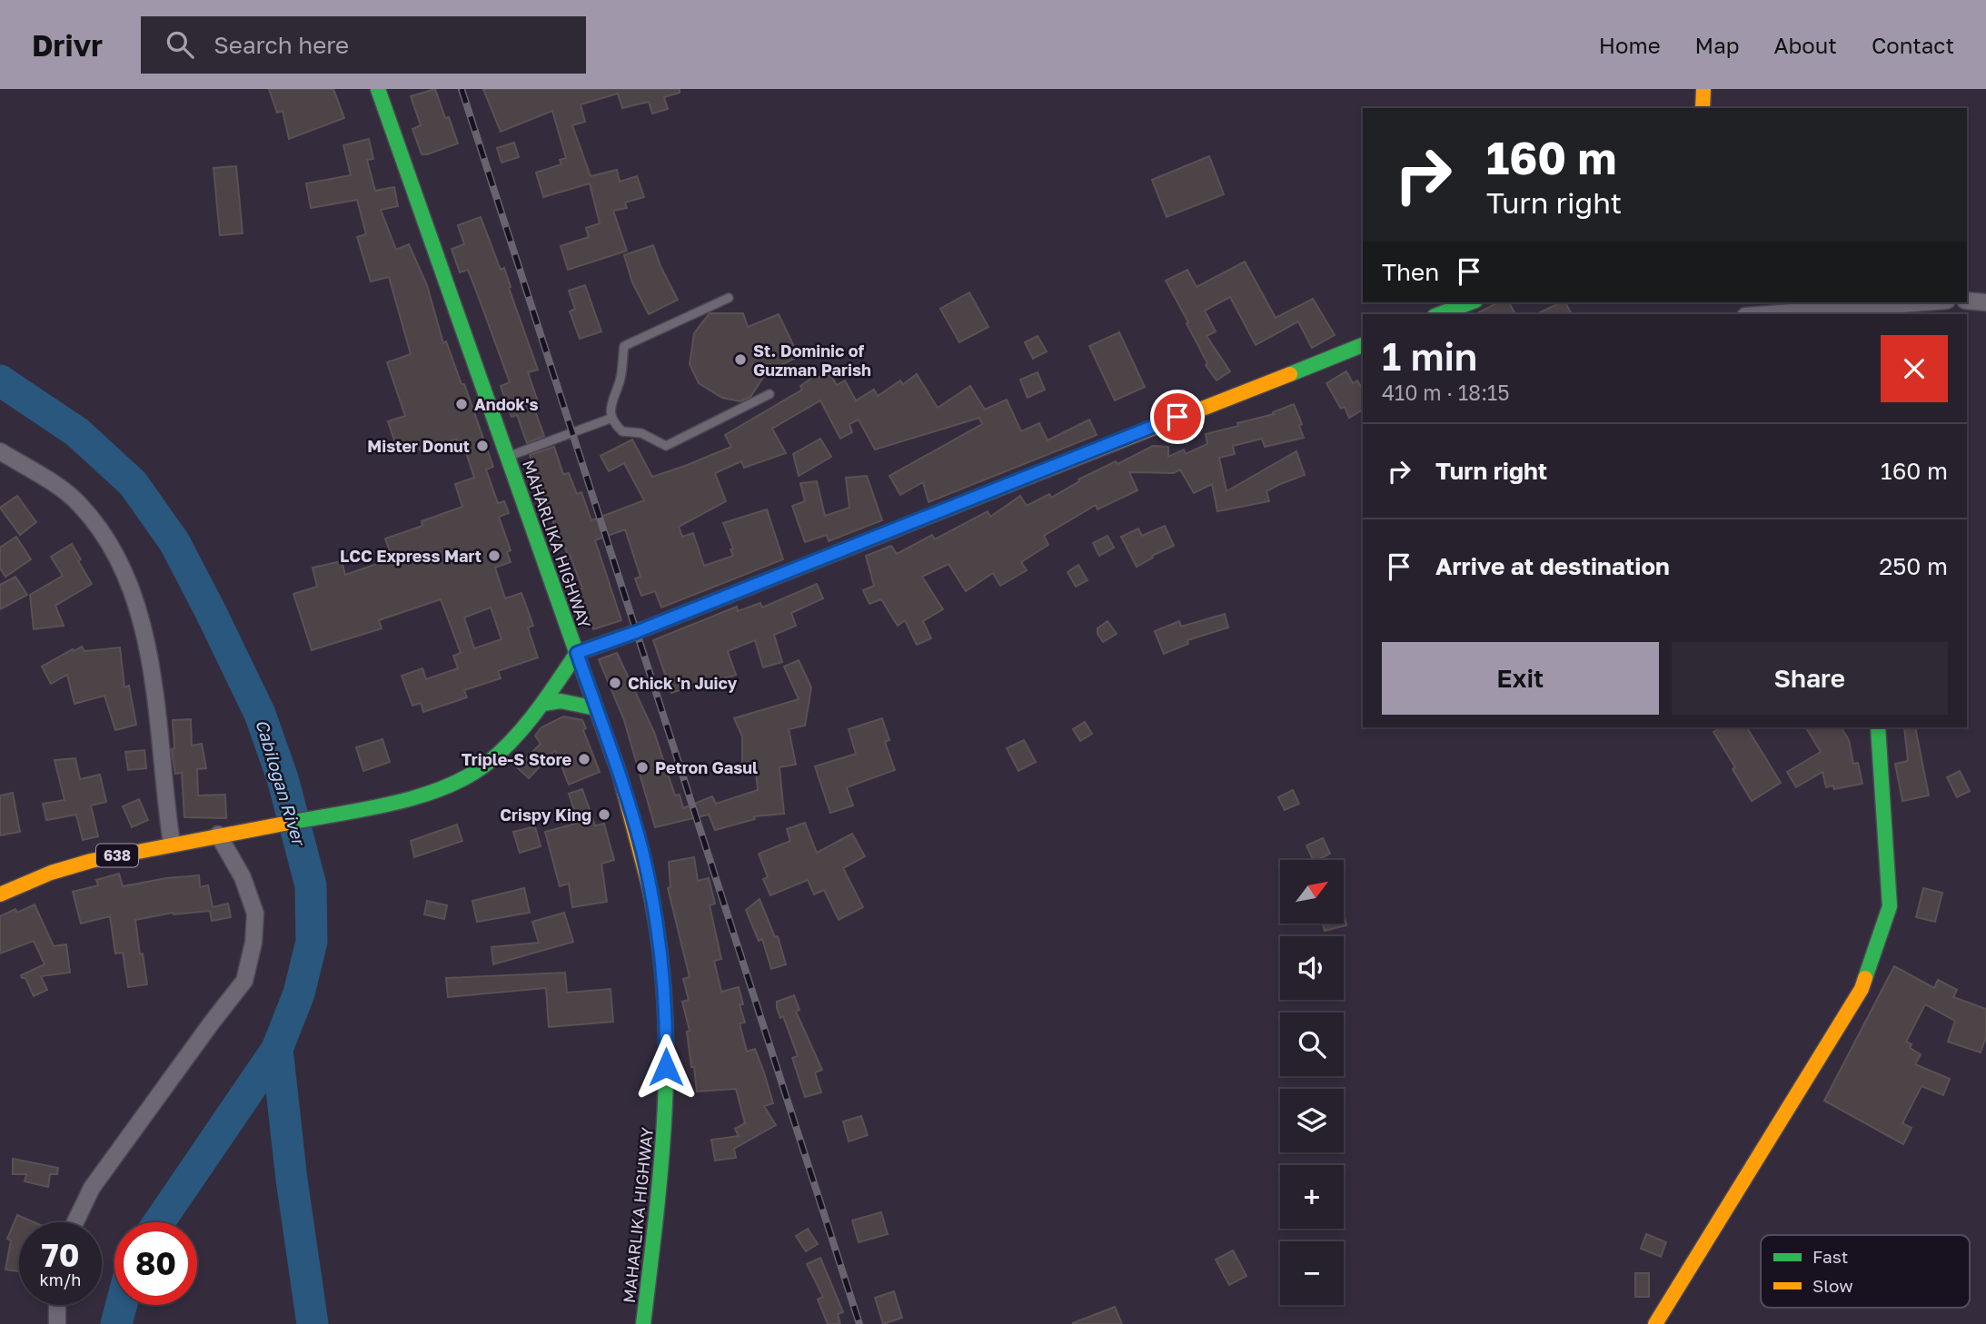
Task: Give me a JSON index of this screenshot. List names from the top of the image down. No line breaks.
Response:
{"streets":{"main road":["MAHARLIKA HIGHWAY","638"]},"crossings":[["MAHARLIKA HIGHWAY","638"]],"water":["Cabilogan River"],"places":["St. Dominic of Guzman Parish","Andok's","Mister Donut","LCC Express Mart","Chick 'n Juicy","Triple-S Store","Petron Gasul","Crispy King"],"legend":["Fast","Slow"],"north":"top right","page":{"header":"Drivr","search":"Search here","nav":["Home","Map","About","Contact"],"turn":["160 m","Turn right"],"then":"Then","heading":["1 min","410 m · 18:15"],"list":[{"name":"Turn right","value":"160 m"},{"name":"Arrive at destination","value":"250 m"}],"buttons":["Exit","Share"],"map_buttons":["+","−"],"speed":"70 km/h","limit":"80"}}
